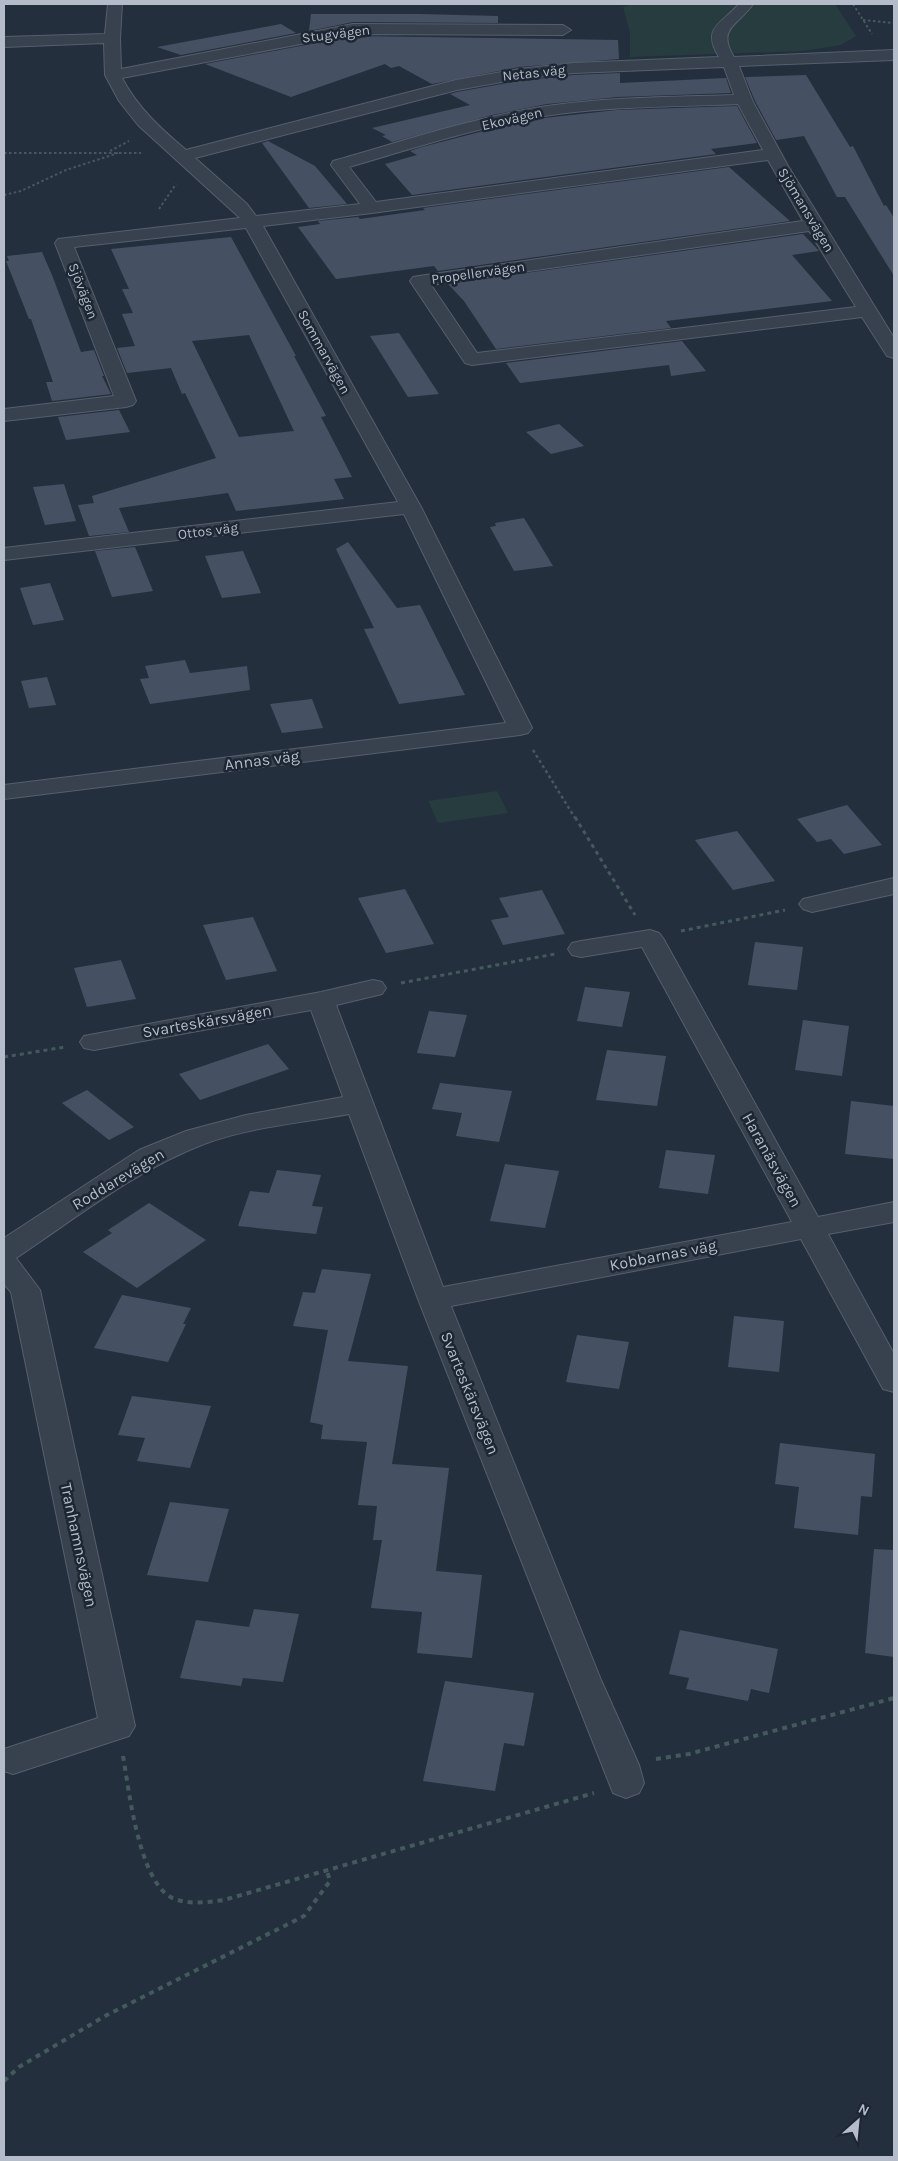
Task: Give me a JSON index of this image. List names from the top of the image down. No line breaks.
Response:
{"streets":{"street":["Stugvägen","Netas väg","Ekovägen","Sjömansvägen","Propellervägen","Sjövägen","Sommarvägen","Ottos väg","Annas väg","Svarteskärsvägen","Haranäsvägen","Roddarevägen","Kobbarnas väg","Tranhamnsvägen"]},"crossings":[["Stugvägen","Sommarvägen"],["Netas väg","Sjömansvägen"],["Netas väg","Sommarvägen"],["Ekovägen","Sjömansvägen"],["Sjömansvägen","Propellervägen"],["Sjövägen","Sommarvägen"],["Sommarvägen","Ottos väg"],["Sommarvägen","Annas väg"],["Svarteskärsvägen","Roddarevägen"],["Svarteskärsvägen","Kobbarnas väg"],["Haranäsvägen","Kobbarnas väg"]],"north":"top right"}
